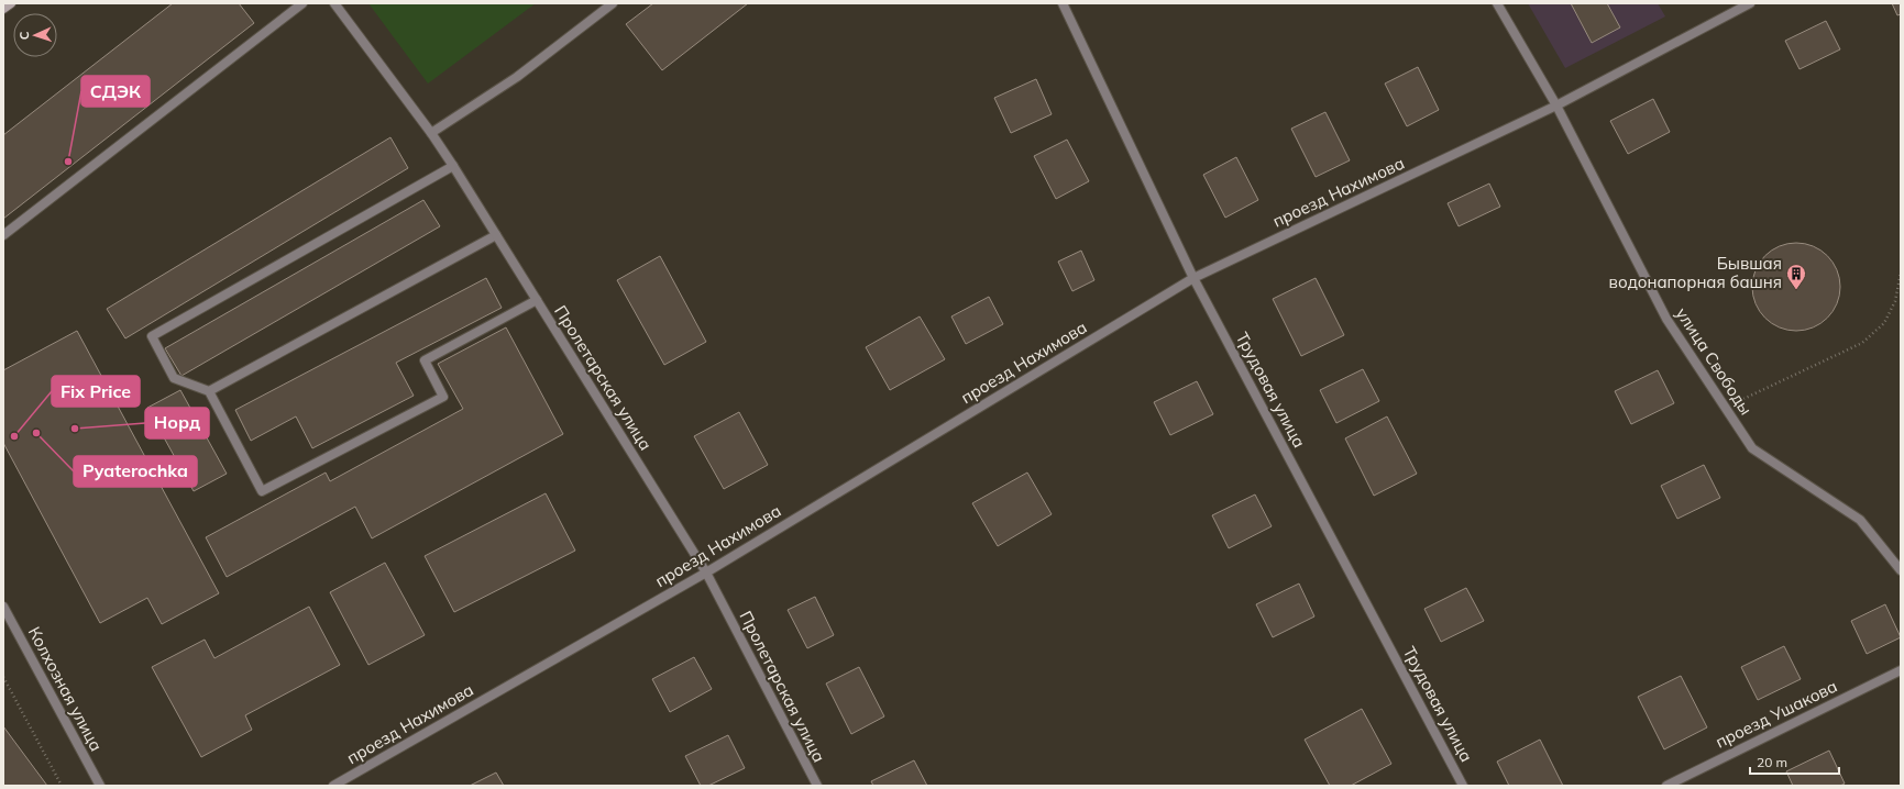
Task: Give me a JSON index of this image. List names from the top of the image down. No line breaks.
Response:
{"streets":{"street":["проезд Нахимова","улица Свободы","Пролетарская улица","Трудовая улица","Колхозная улица","проезд Ушакова"]},"crossings":[["проезд Нахимова","улица Свободы"],["проезд Нахимова","Пролетарская улица"],["проезд Нахимова","Трудовая улица"]],"places":{"other":["СДЭК","Норд","Pyaterochka","Fix Price"],"building":["Бывшая водонапорная башня"]},"scale_bar":"20 m","north":"left"}
